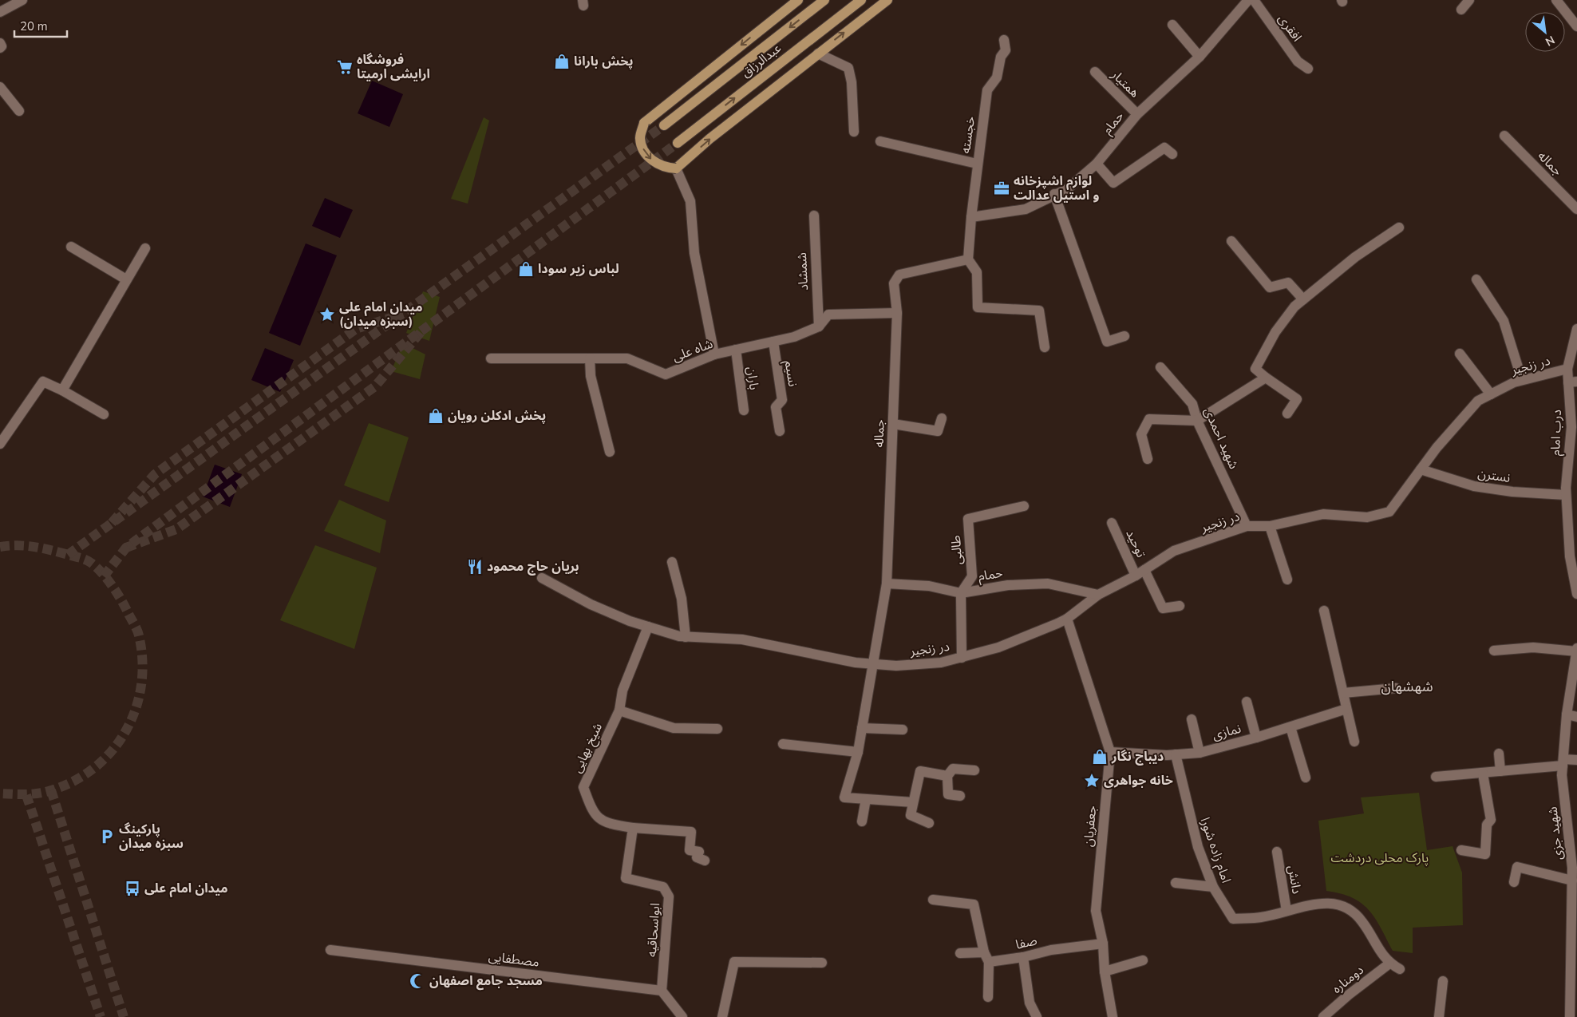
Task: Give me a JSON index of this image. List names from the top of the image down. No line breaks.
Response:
{"streets":{"main road":["عبدالرزاق"],"street":["افقری","همتیار","حمام","خجسته","جماله","شمشاد","شاه علی","در زنجیر","نسیم","باران","درب امام","شهید احمدی","نسترن","توحید","طالبی","نمازی","شیخ بهایی","جعفریان","شهید جزی","امام زاده شورا","دانش","ابواسحاقیه","صفا","مصطفایی","دومناره"]},"crossings":[["همتیار","حمام"],["حمام","جماله"],["حمام","در زنجیر"],["حمام","طالبی"],["جماله","شاه علی"],["جماله","در زنجیر"],["شمشاد","شاه علی"],["شاه علی","نسیم"],["شاه علی","باران"],["در زنجیر","درب امام"],["در زنجیر","شهید احمدی"],["در زنجیر","نسترن"],["در زنجیر","توحید"],["در زنجیر","جعفریان"],["درب امام","نسترن"],["نمازی","جعفریان"],["نمازی","امام زاده شورا"],["شیخ بهایی","ابواسحاقیه"],["جعفریان","صفا"],["امام زاده شورا","دانش"],["امام زاده شورا","دومناره"],["ابواسحاقیه","مصطفایی"]],"districts":["شهشهان"],"parks":["پارک محلی دردشت"],"places":{"shop":["پخش بارانا","لباس زیر سودا","پخش ادکلن رویان","دیباج نگار"],"supermarket":["فروشگاه ارایشی ارمیتا"],"office":["لوازم اشپزخانه و استیل عدالت"],"place":["میدان امام علی (سبزه میدان)","خانه جواهری"],"restaurant":["بریان حاج محمود"],"parking":["پارکینگ سبزه میدان"],"bus stop":["میدان امام علی"],"mosque":["مسجد جامع اصفهان"]},"scale_bar":"20 m","north":"bottom right"}
